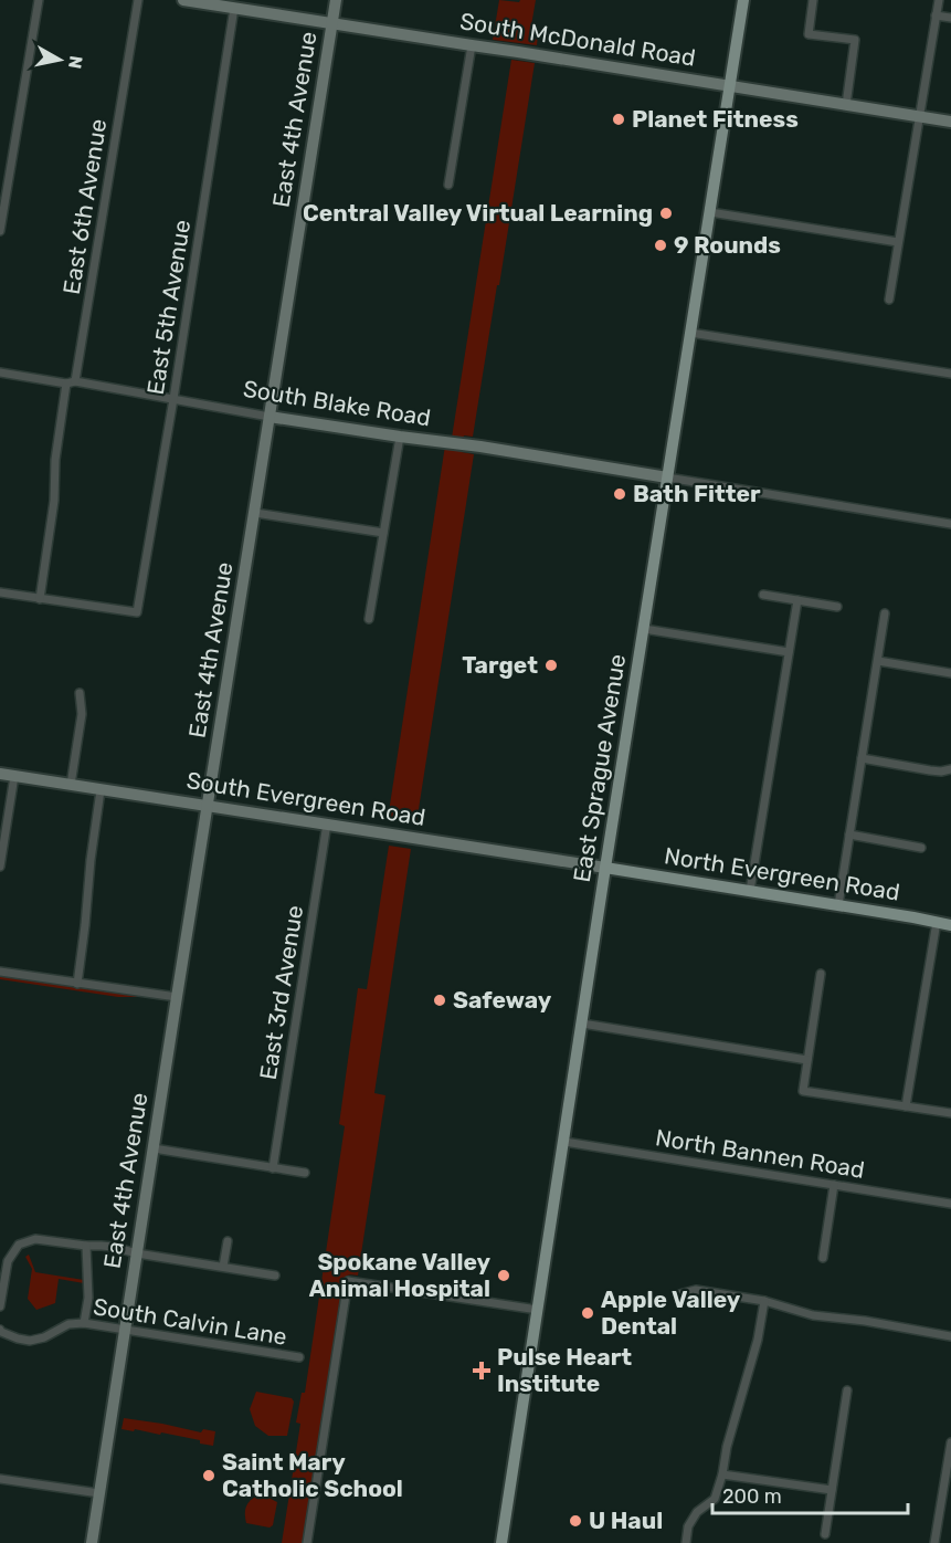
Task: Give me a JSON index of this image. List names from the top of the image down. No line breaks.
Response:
{"streets":{"main road":["East Sprague Avenue","North Evergreen Road"],"street":["South McDonald Road","East 4th Avenue","East 6th Avenue","East 5th Avenue","South Blake Road","South Evergreen Road","East 3rd Avenue","North Bannen Road","South Calvin Lane"]},"crossings":[["South McDonald Road","East 4th Avenue"],["South McDonald Road","East 5th Avenue"],["South McDonald Road","East Sprague Avenue"],["East 4th Avenue","South Blake Road"],["East 4th Avenue","South Evergreen Road"],["East 4th Avenue","South Calvin Lane"],["East 6th Avenue","East 5th Avenue"],["East 6th Avenue","South Blake Road"],["East 5th Avenue","South Blake Road"],["South Blake Road","East Sprague Avenue"],["East Sprague Avenue","South Evergreen Road"],["East Sprague Avenue","North Evergreen Road"],["East Sprague Avenue","North Bannen Road"],["South Evergreen Road","North Evergreen Road"],["South Evergreen Road","East 3rd Avenue"]],"places":{"other":["Planet Fitness","Central Valley Virtual Learning","9 Rounds","Bath Fitter","Target","Safeway","Spokane Valley Animal Hospital","Apple Valley Dental","Saint Mary Catholic School","U Haul"],"health":["Pulse Heart Institute"]},"scale_bar":"200 m","north":"right"}
